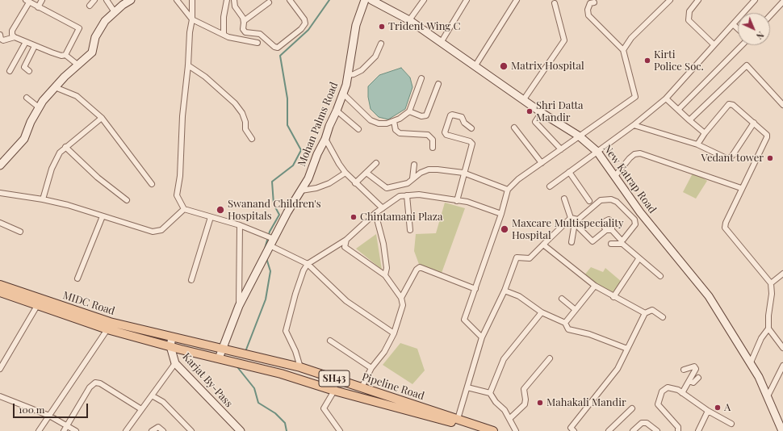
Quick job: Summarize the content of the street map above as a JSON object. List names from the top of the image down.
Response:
{
  "streets": {
    "main road": ["MIDC Road", "SH43", "Pipeline Road"],
    "street": ["Mohan Palms Road", "New Katrap Road", "Karjat By-Pass"]
  },
  "crossings": [
    ["MIDC Road", "Karjat By-Pass"],
    ["MIDC Road", "Pipeline Road"],
    ["Karjat By-Pass", "Pipeline Road"]
  ],
  "places": [
    "Trident Wing C",
    "Kirti Police Soc.",
    "Matrix Hospital",
    "Shri Datta Mandir",
    "Vedant tower",
    "Swanand Children's Hospitals",
    "Chintamani Plaza",
    "Maxcare Multispeciality Hospital",
    "Mahakali Mandir",
    "A"
  ],
  "scale_bar": "100 m",
  "north": "bottom right"
}
